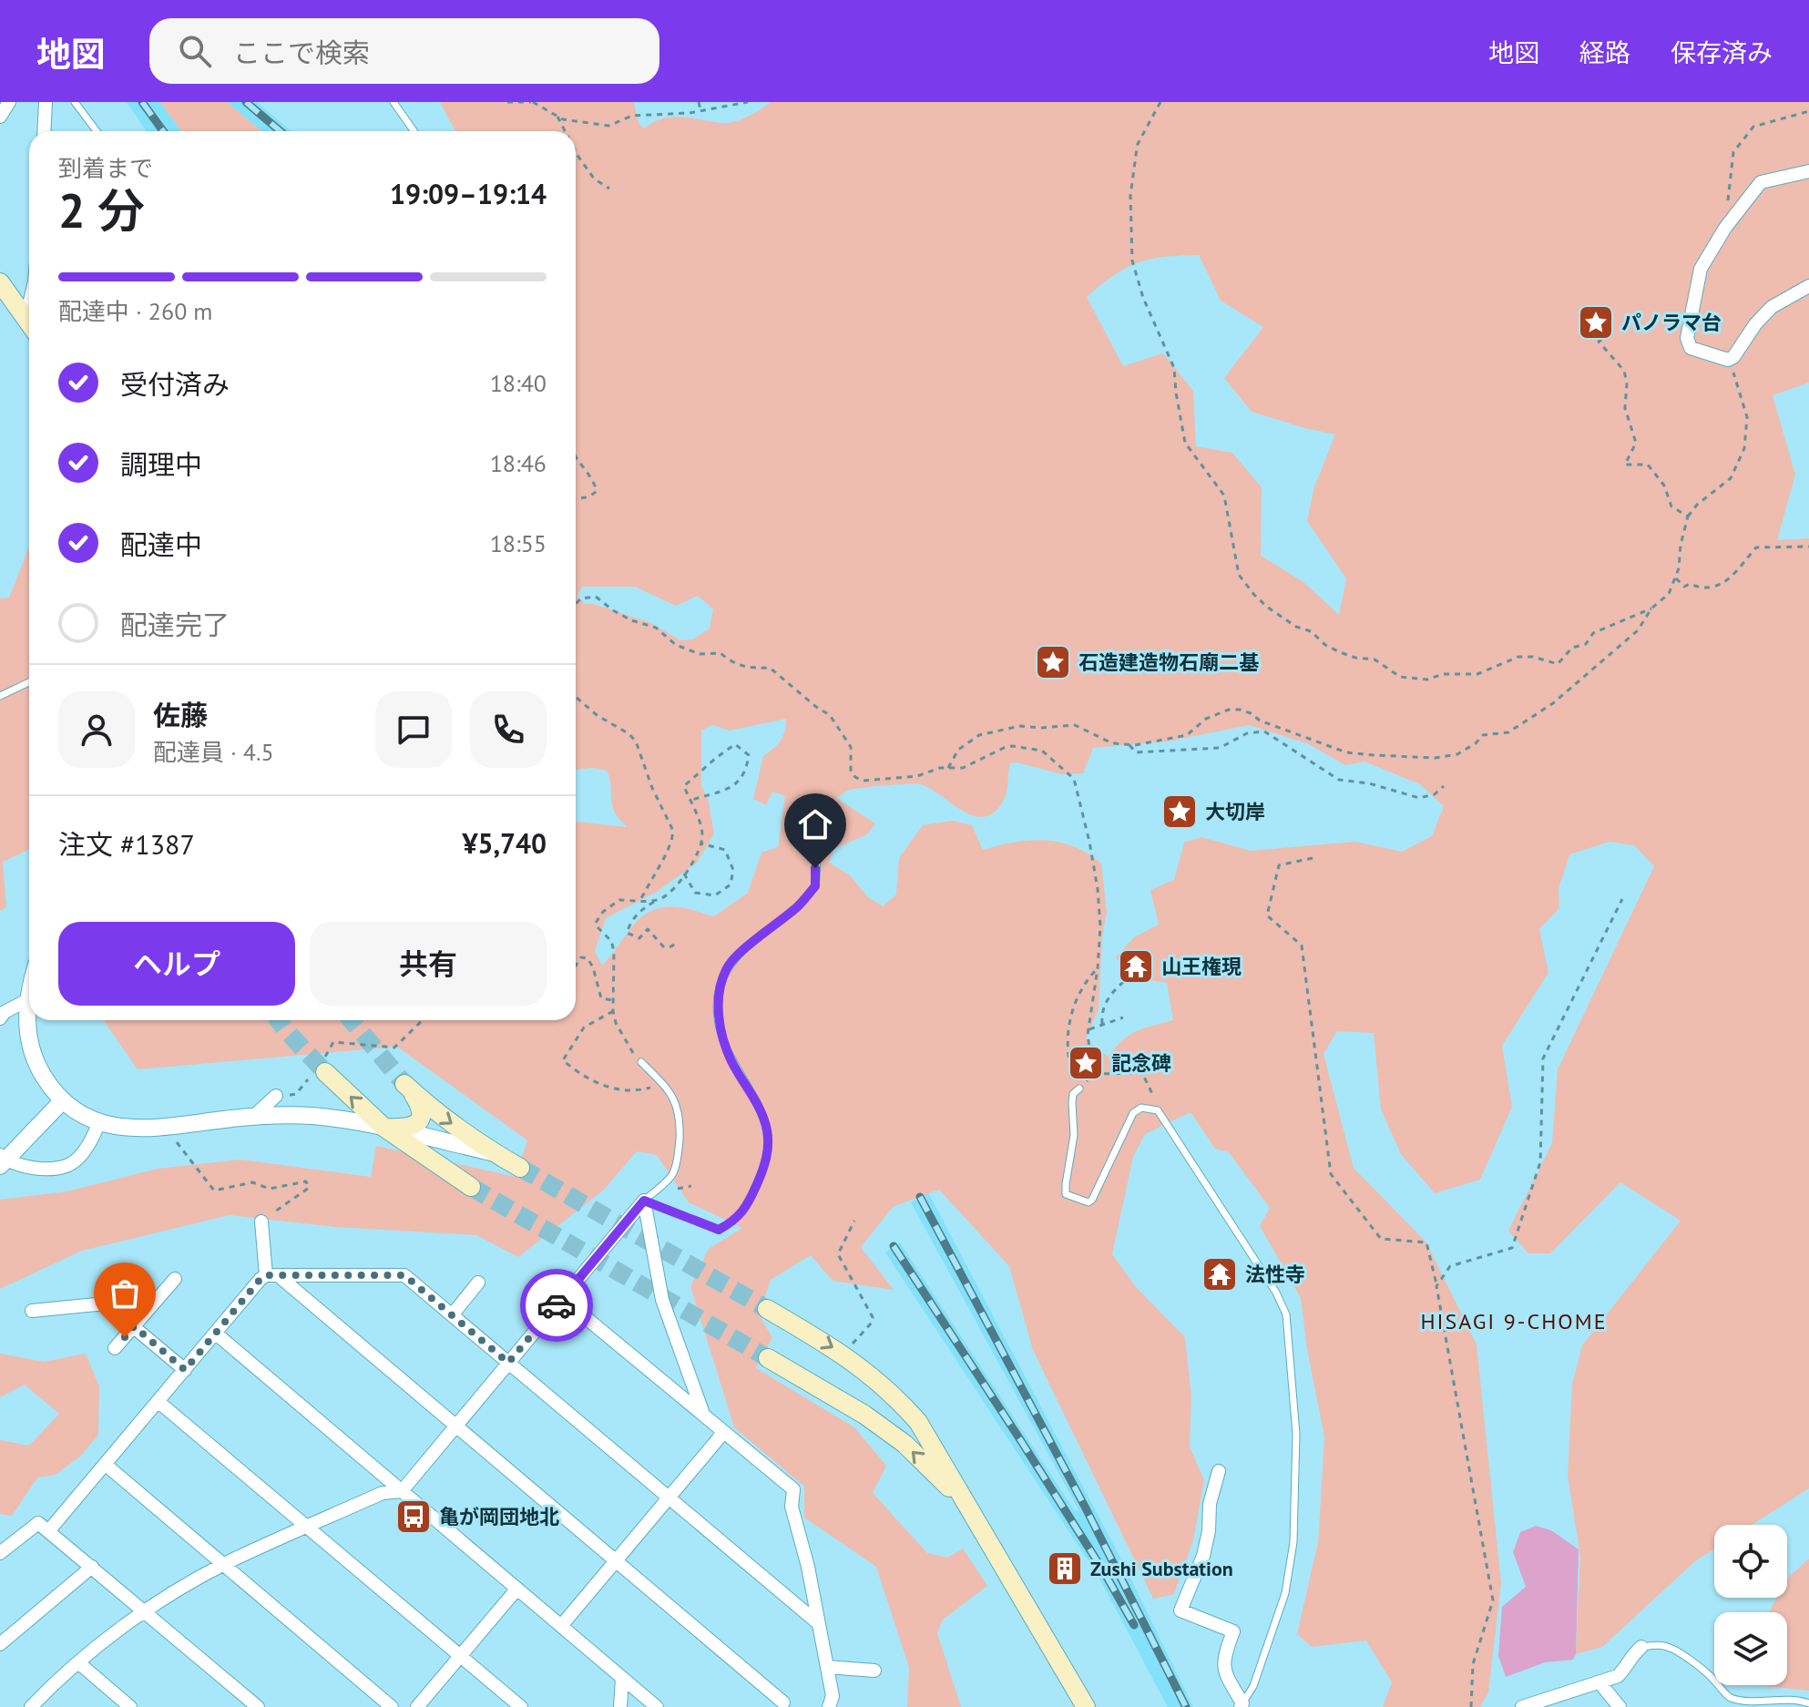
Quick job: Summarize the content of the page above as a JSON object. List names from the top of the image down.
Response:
{
  "districts": ["HISAGI 9-CHOME"],
  "places": {
    "place": [
      "パノラマ台",
      "石造建造物石廟二基",
      "大切岸",
      "記念碑"
    ],
    "temple": ["山王権現", "法性寺"],
    "bus stop": ["亀が岡団地北"],
    "building": ["Zushi Substation"]
  },
  "page": {
    "header": "地図",
    "search": "ここで検索",
    "nav": ["地図", "経路", "保存済み"],
    "heading": ["2 分", "到着まで", "19:09–19:14"],
    "panel": [
      "佐藤",
      "配達員 · 4.5",
      "注文 #1387",
      "¥5,740"
    ],
    "bar": "配達中 · 260 m",
    "list": [
      ["受付済み", "18:40"],
      ["調理中", "18:46"],
      ["配達中", "18:55"],
      "配達完了"
    ],
    "buttons": ["ヘルプ", "共有"]
  }
}
